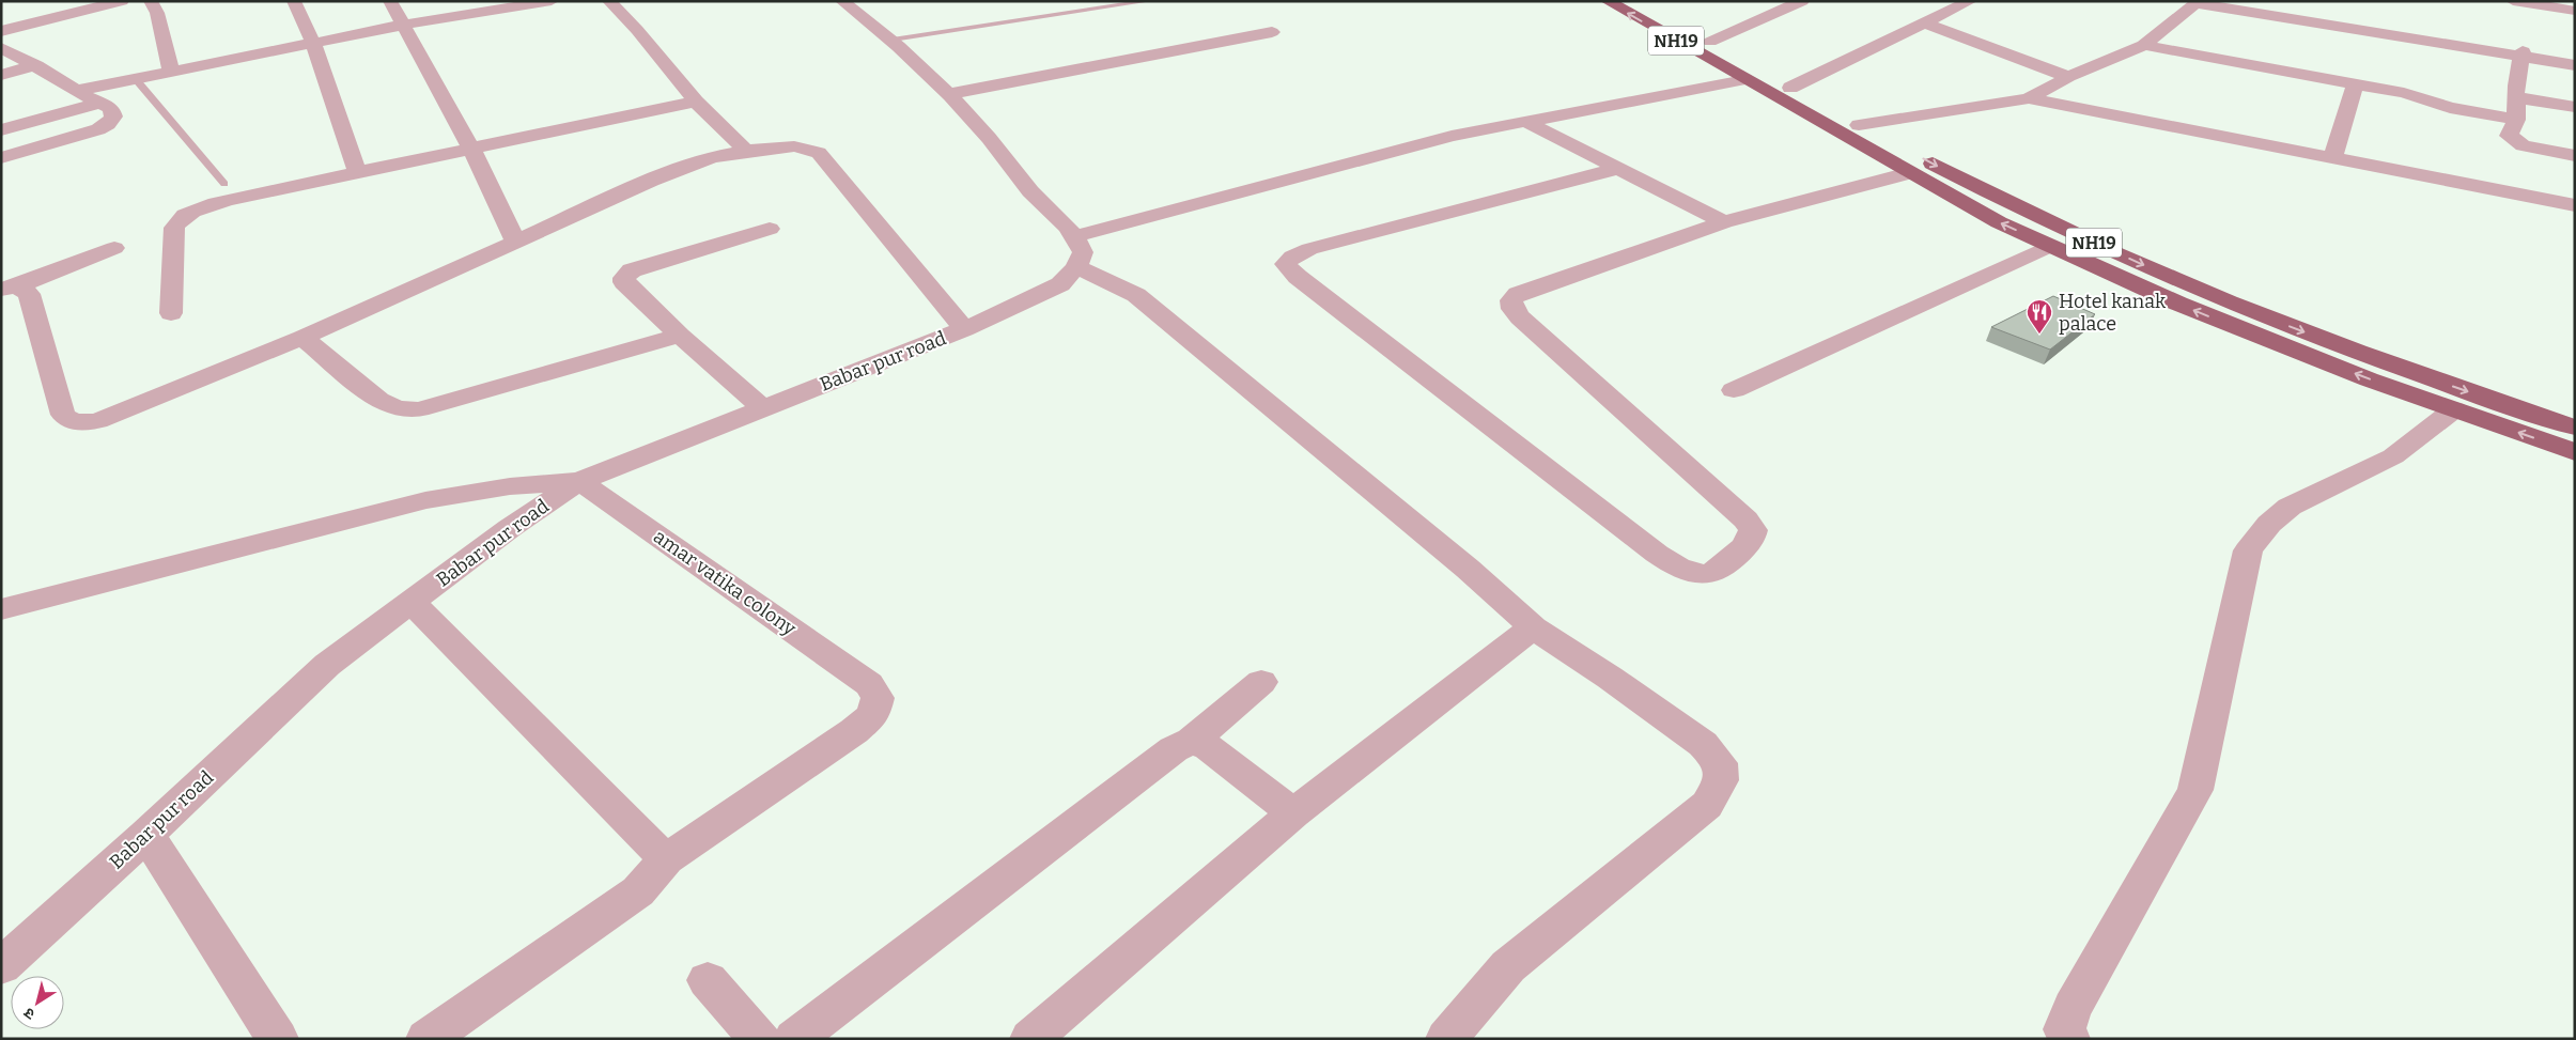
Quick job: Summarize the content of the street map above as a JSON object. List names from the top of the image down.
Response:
{
  "streets": {
    "highway": ["NH19"],
    "street": ["Babar pur road", "amar vatika colony"]
  },
  "crossings": [
    ["Babar pur road", "amar vatika colony"]
  ],
  "places": {
    "restaurant": ["Hotel kanak palace"]
  },
  "north": "bottom left"
}
